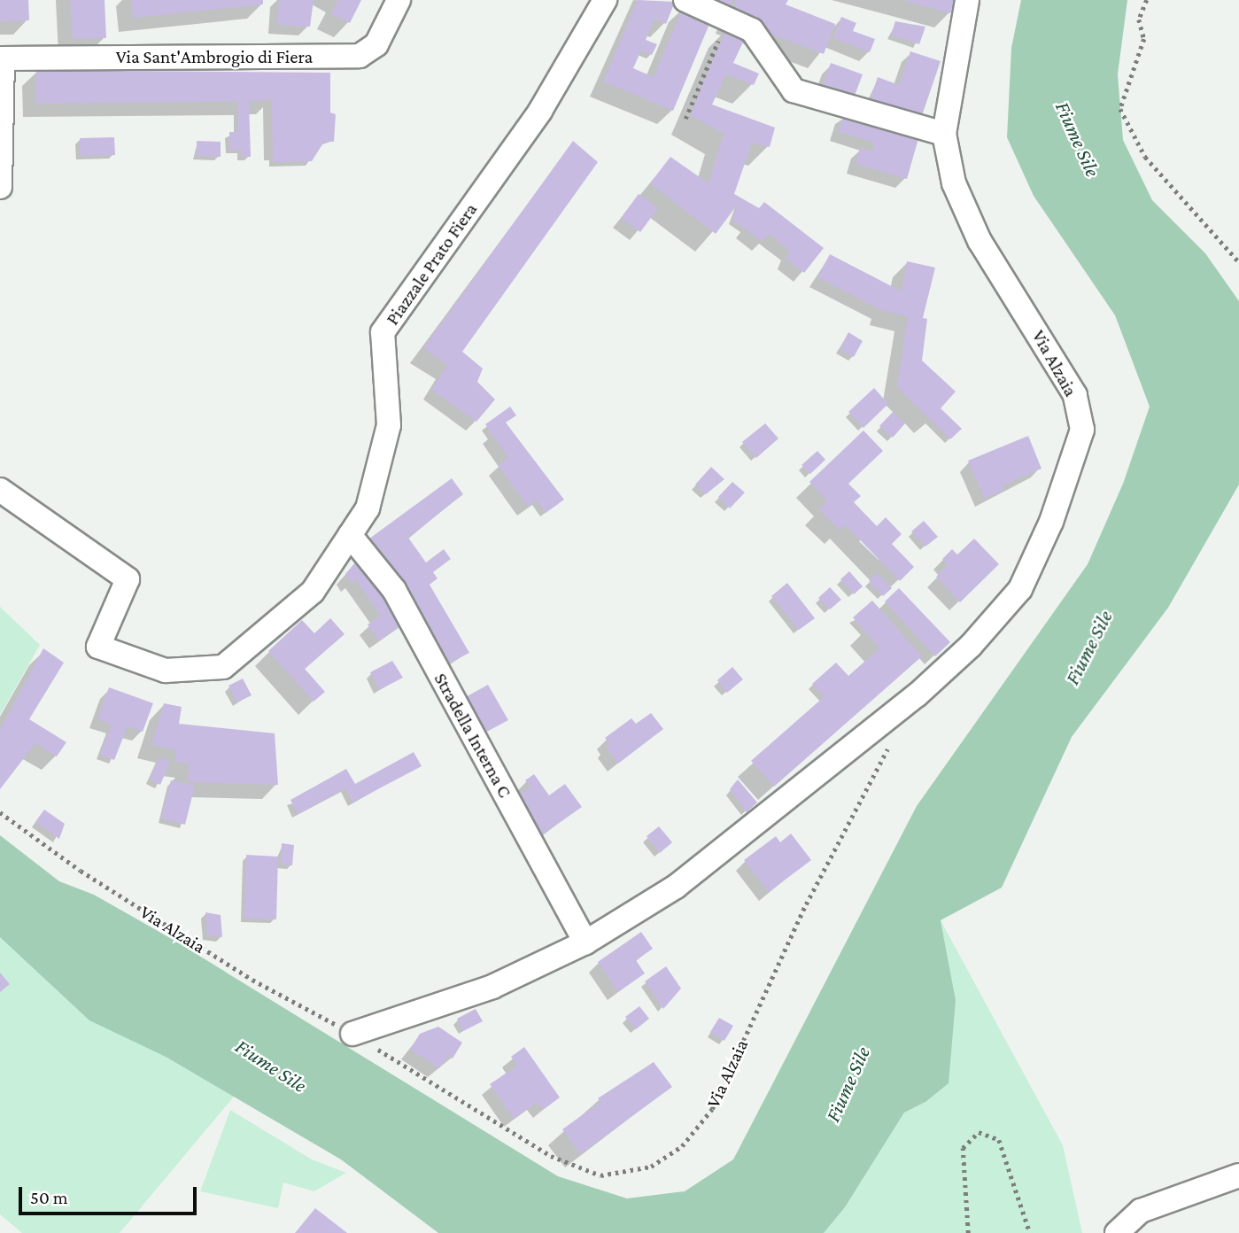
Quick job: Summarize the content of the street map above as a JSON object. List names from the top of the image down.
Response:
{
  "streets": {
    "street": [
      "Via Sant'Ambrogio di Fiera",
      "Piazzale Prato Fiera",
      "Via Alzaia",
      "Stradella Interna C"
    ]
  },
  "crossings": [
    ["Piazzale Prato Fiera", "Stradella Interna C"],
    ["Via Alzaia", "Stradella Interna C"]
  ],
  "water": ["Fiume Sile"],
  "scale_bar": "50 m"
}
